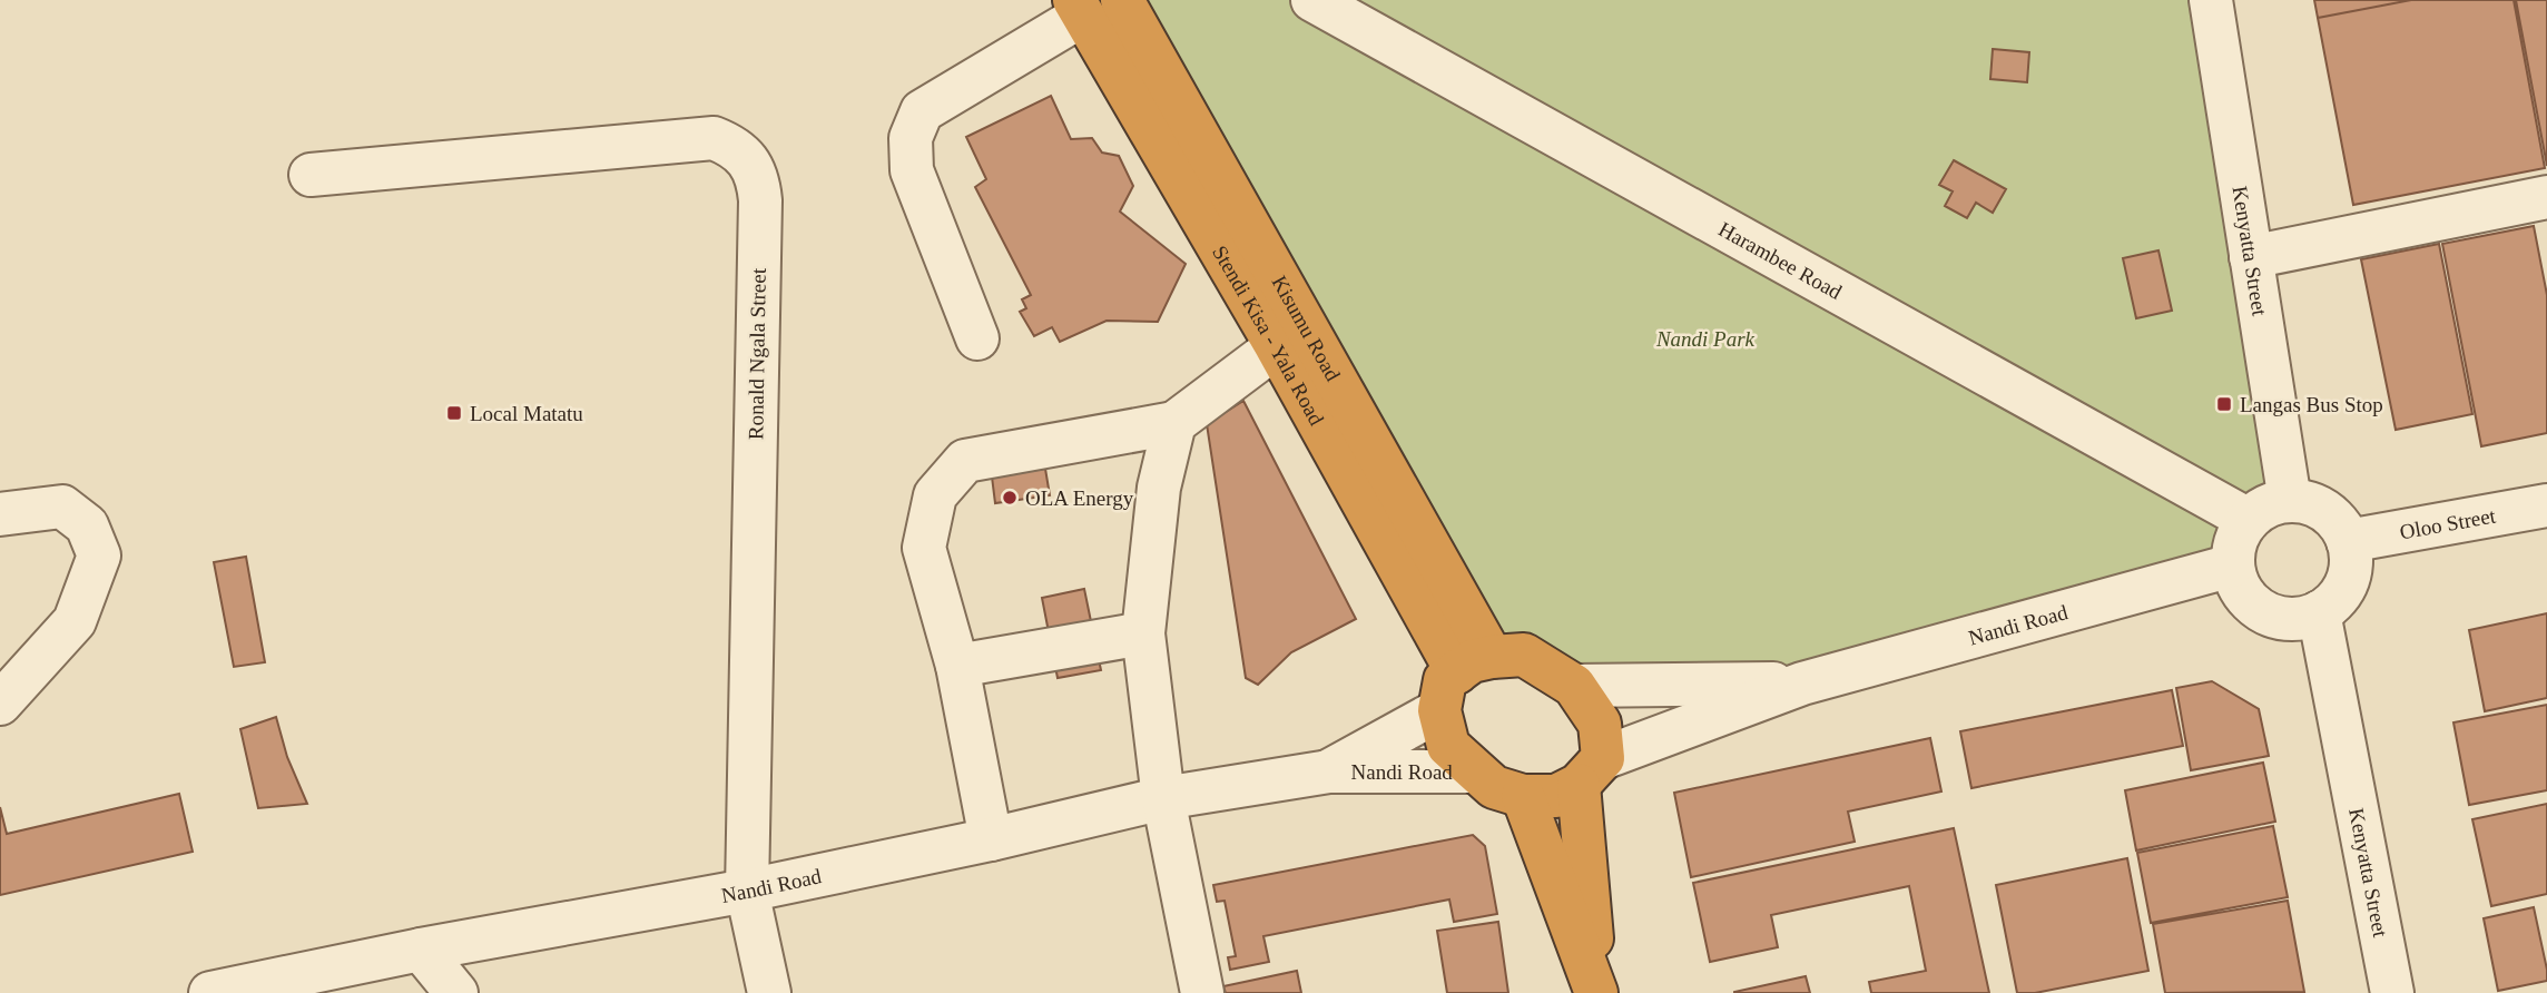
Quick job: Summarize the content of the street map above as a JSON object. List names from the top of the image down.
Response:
{
  "streets": {
    "highway": ["Kisumu Road", "Stendi Kisa - Yala Road"],
    "street": [
      "Kenyatta Street",
      "Harambee Road",
      "Ronald Ngala Street",
      "Oloo Street",
      "Nandi Road"
    ]
  },
  "crossings": [
    ["Kenyatta Street", "Harambee Road"],
    ["Kenyatta Street", "Oloo Street"],
    ["Kenyatta Street", "Nandi Road"],
    ["Harambee Road", "Oloo Street"],
    ["Harambee Road", "Nandi Road"],
    ["Kisumu Road", "Stendi Kisa - Yala Road"],
    ["Stendi Kisa - Yala Road", "Nandi Road"],
    ["Ronald Ngala Street", "Nandi Road"],
    ["Oloo Street", "Nandi Road"]
  ],
  "parks": ["Nandi Park"],
  "places": {
    "transit": ["Langas Bus Stop", "Local Matatu"],
    "other": ["OLA Energy"]
  }
}
